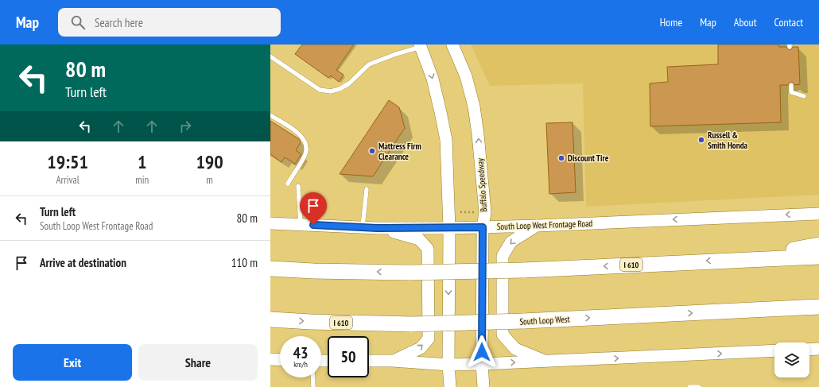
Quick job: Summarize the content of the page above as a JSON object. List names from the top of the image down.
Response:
{
  "streets": {
    "highway": ["I 610", "South Loop West"],
    "main road": ["Buffalo Speedway", "South Loop West Frontage Road"]
  },
  "crossings": [
    ["Buffalo Speedway", "South Loop West Frontage Road"]
  ],
  "one_way": ["South Loop West Frontage Road"],
  "places": ["Russell & Smith Honda", "Mattress Firm Clearance", "Discount Tire"],
  "page": {
    "header": "Map",
    "search": "Search here",
    "nav": [
      "Home",
      "Map",
      "About",
      "Contact"
    ],
    "turn": ["80 m", "Turn left"],
    "eta": [
      "19:51",
      "Arrival",
      "1",
      "min",
      "190",
      "m"
    ],
    "list": [
      {
        "name": "Turn left",
        "note": "South Loop West Frontage Road",
        "value": "80 m"
      },
      {
        "name": "Arrive at destination",
        "value": "110 m"
      }
    ],
    "speed": "43 km/h",
    "limit": "50",
    "buttons": ["Exit", "Share"]
  }
}
